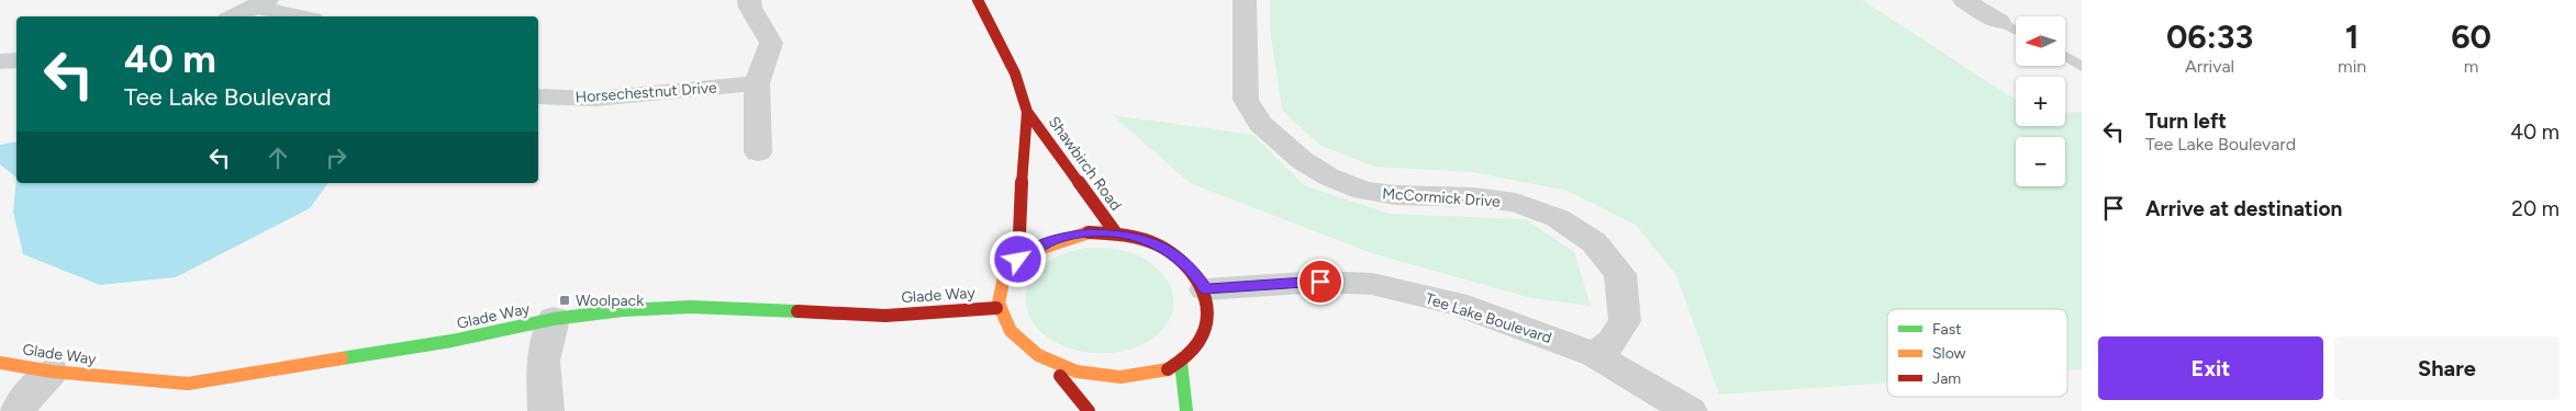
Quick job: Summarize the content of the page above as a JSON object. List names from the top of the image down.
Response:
{
  "streets": {
    "main road": ["Shawbirch Road", "Glade Way"],
    "street": ["Horsechestnut Drive", "McCormick Drive", "Tee Lake Boulevard"]
  },
  "crossings": [
    ["Shawbirch Road", "Glade Way"],
    ["Shawbirch Road", "Tee Lake Boulevard"],
    ["McCormick Drive", "Tee Lake Boulevard"],
    ["Glade Way", "Tee Lake Boulevard"]
  ],
  "places": {
    "transit": ["Woolpack"]
  },
  "legend": ["Fast", "Slow", "Jam"],
  "north": "left",
  "page": {
    "eta": [
      "06:33",
      "Arrival",
      "1",
      "min",
      "60",
      "m"
    ],
    "map_buttons": ["+", "−"],
    "turn": ["40 m", "Tee Lake Boulevard"],
    "list": [
      {
        "name": "Turn left",
        "note": "Tee Lake Boulevard",
        "value": "40 m"
      },
      {
        "name": "Arrive at destination",
        "value": "20 m"
      }
    ],
    "buttons": ["Exit", "Share"]
  }
}
